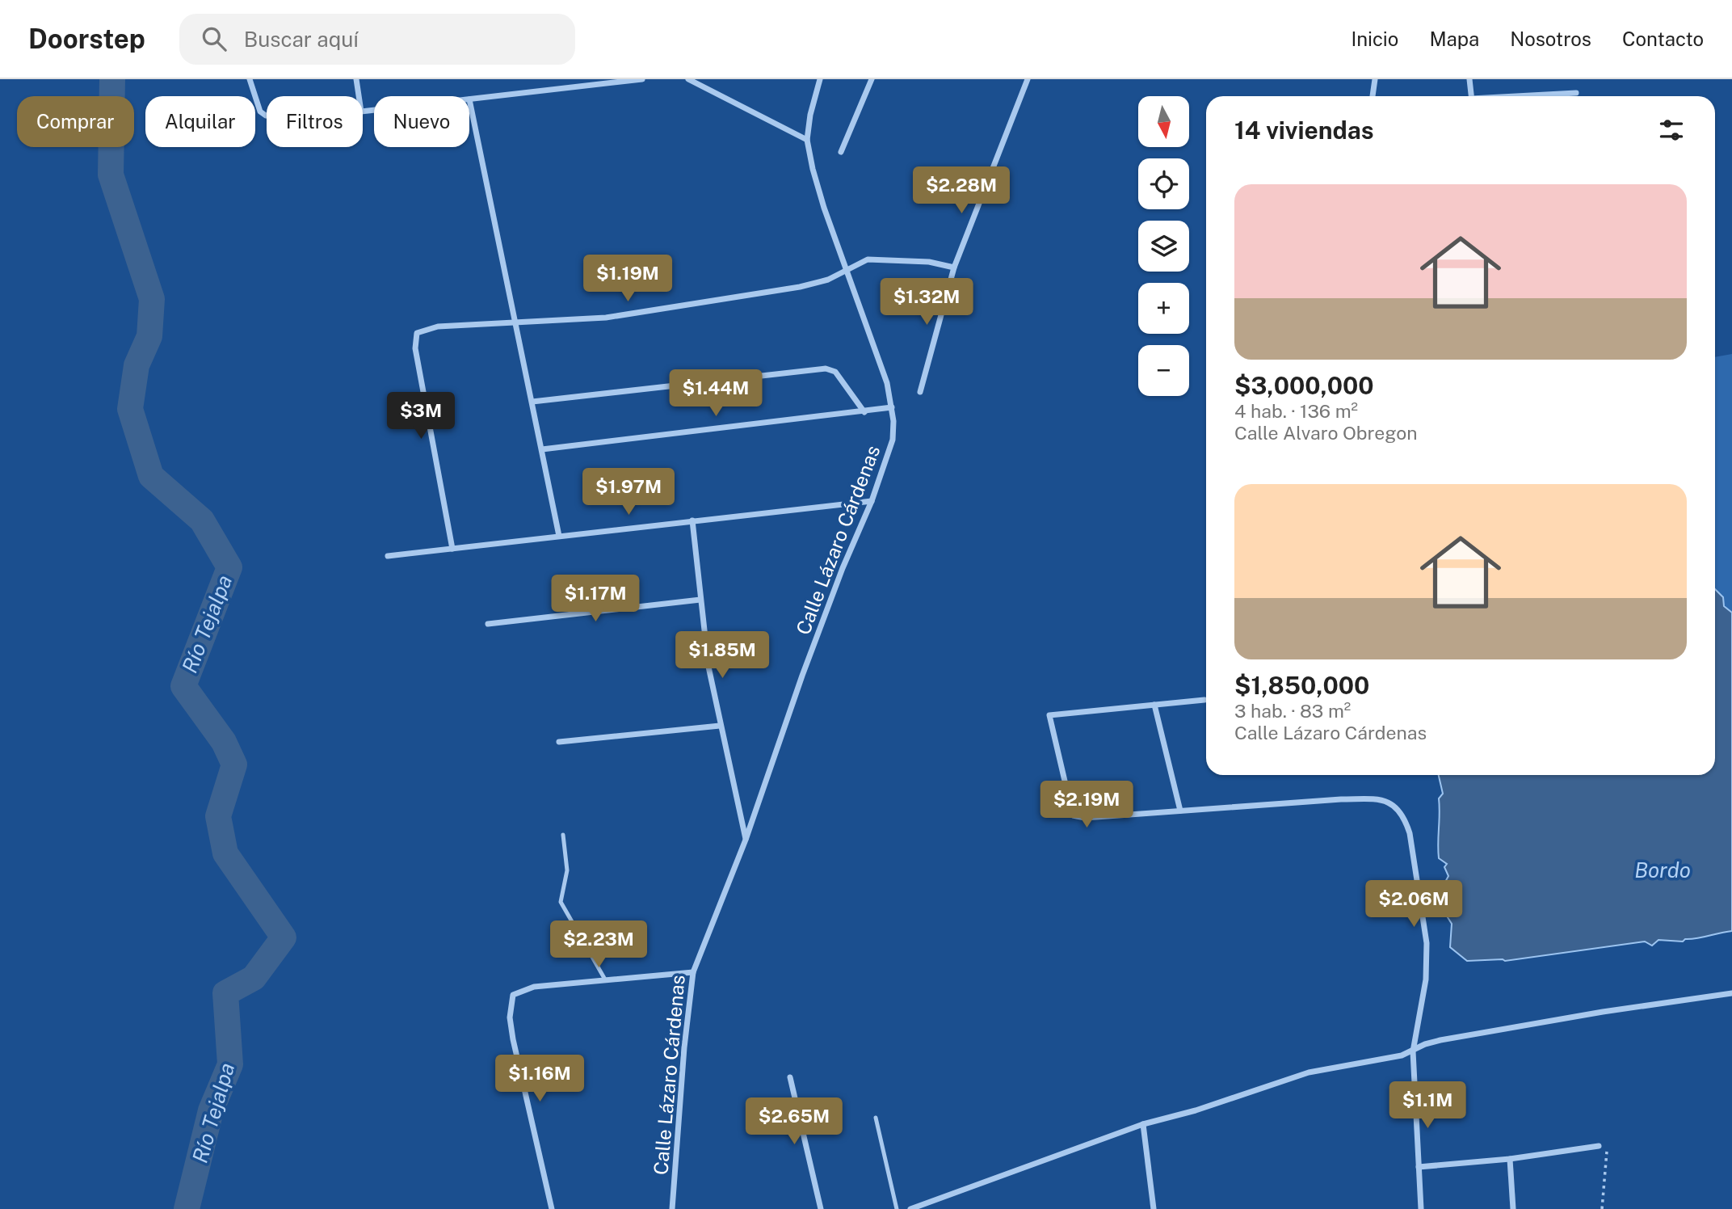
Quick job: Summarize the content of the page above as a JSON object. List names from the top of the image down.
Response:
{
  "streets": {
    "street": ["Calle Lázaro Cárdenas"]
  },
  "water": ["Río Tejalpa", "Bordo"],
  "north": "bottom",
  "page": {
    "header": "Doorstep",
    "search": "Buscar aquí",
    "nav": [
      "Inicio",
      "Mapa",
      "Nosotros",
      "Contacto"
    ],
    "map_buttons": ["+", "−"],
    "chip": [
      "Comprar",
      "Alquilar",
      "Filtros",
      "Nuevo"
    ],
    "heading": "14 viviendas",
    "list": [
      {
        "name": "$3,000,000",
        "note": "4 hab. · 136 m² · Calle Alvaro Obregon"
      },
      {
        "name": "$1,850,000",
        "note": "3 hab. · 83 m² · Calle Lázaro Cárdenas"
      }
    ],
    "price": [
      "$2.28M",
      "$1.19M",
      "$1.32M",
      "$1.44M",
      "$3M",
      "$1.97M",
      "$1.17M",
      "$1.85M",
      "$2.19M",
      "$2.06M",
      "$2.23M",
      "$1.16M",
      "$1.1M",
      "$2.65M"
    ]
  }
}
